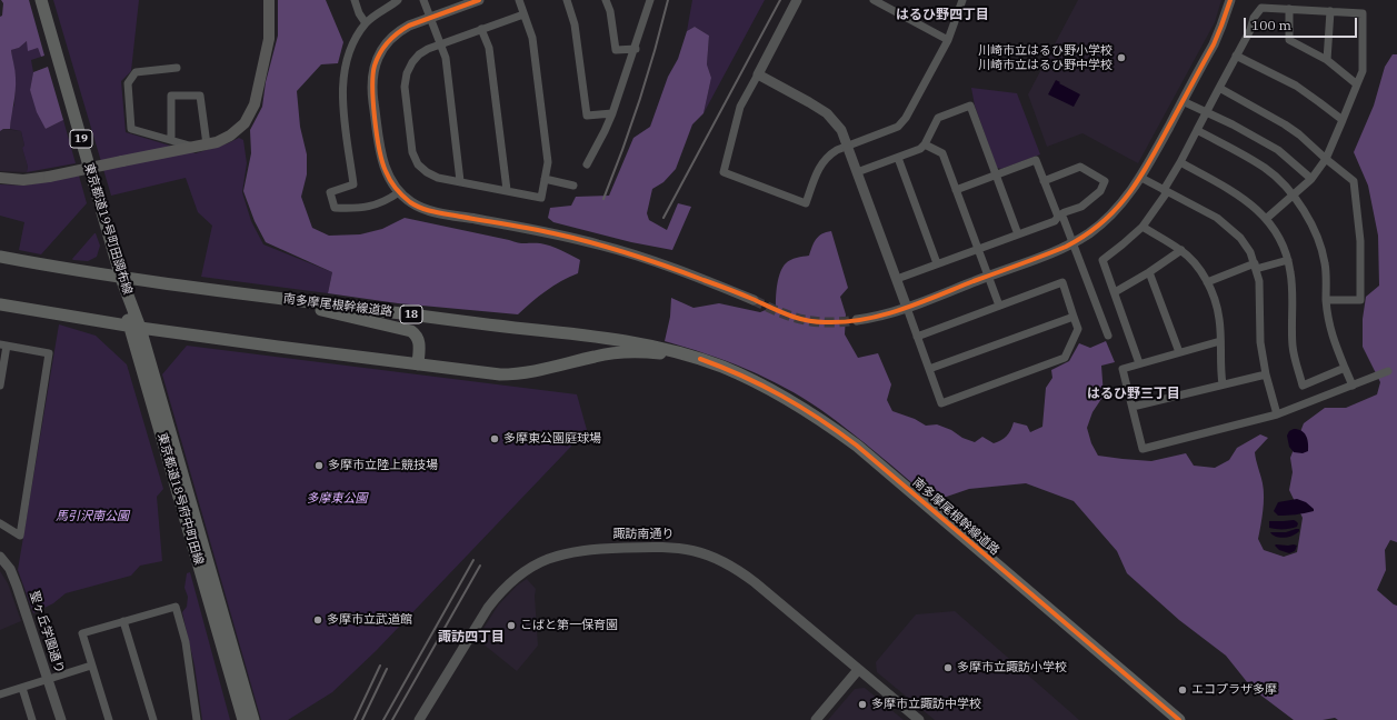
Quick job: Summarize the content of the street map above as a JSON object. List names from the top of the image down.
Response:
{
  "streets": {
    "main road": [
      "19",
      "東京都道19号町田調布線",
      "南多摩尾根幹線道路",
      "18",
      "東京都道18号府中町田線"
    ],
    "street": ["諏訪南通り", "聖ヶ丘学園通り"]
  },
  "crossings": [
    ["東京都道19号町田調布線", "南多摩尾根幹線道路"],
    ["東京都道19号町田調布線", "東京都道18号府中町田線"],
    ["南多摩尾根幹線道路", "東京都道18号府中町田線"]
  ],
  "districts": ["はるひ野四丁目", "はるひ野三丁目", "諏訪四丁目"],
  "parks": ["多摩東公園", "馬引沢南公園"],
  "places": [
    "川崎市立はるひ野小学校 川崎市立はるひ野中学校",
    "多摩東公園庭球場",
    "多摩市立陸上競技場",
    "多摩市立武道館",
    "こばと第一保育園",
    "多摩市立諏訪小学校",
    "エコプラザ多摩",
    "多摩市立諏訪中学校"
  ],
  "scale_bar": "100 m"
}
